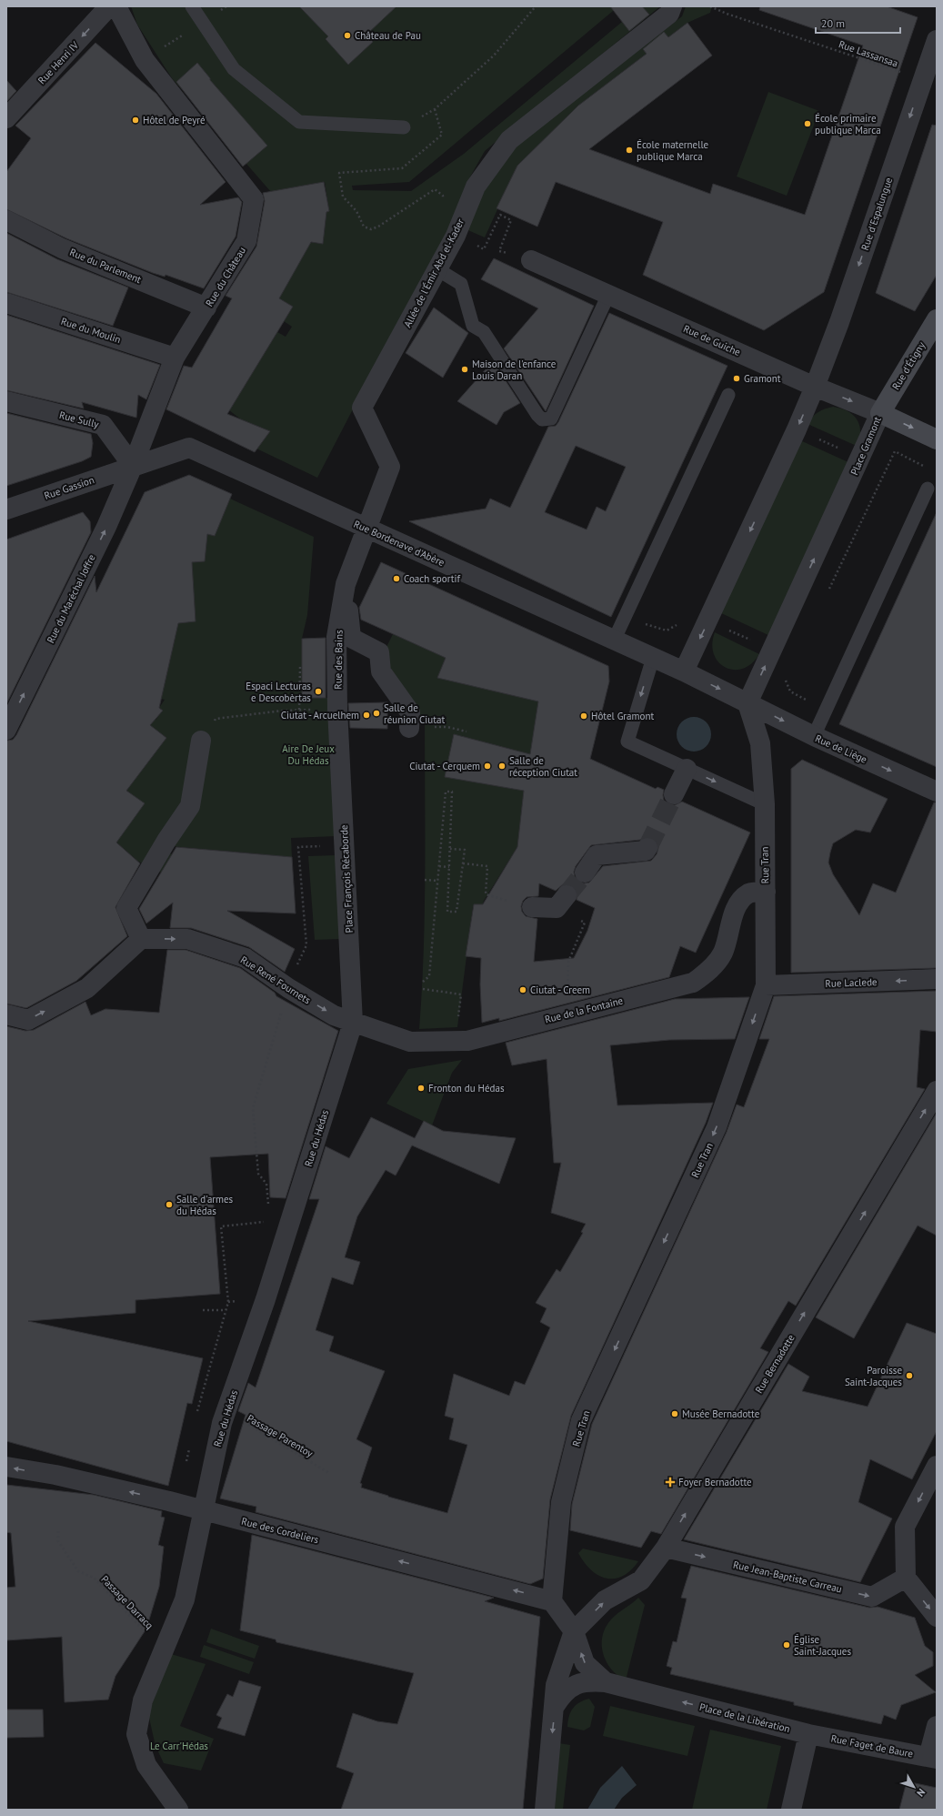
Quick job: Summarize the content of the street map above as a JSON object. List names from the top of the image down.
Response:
{
  "streets": {
    "street": [
      "Rue Henri IV",
      "Rue d'Espalungue",
      "Rue du Parlement",
      "Allée de l'Émir Abd el-Kader",
      "Rue du Château",
      "Rue du Moulin",
      "Rue de Guiche",
      "Rue d'Étigny",
      "Rue Sully",
      "Place Gramont",
      "Rue Gassion",
      "Rue Bordenave d'Abère",
      "Rue du Maréchal Joffre",
      "Rue des Bains",
      "Rue de Liège",
      "Rue Tran",
      "Place François Récaborde",
      "Rue René Fournets",
      "Rue Laclede",
      "Rue de la Fontaine",
      "Rue du Hédas",
      "Rue Bernadotte",
      "Rue des Cordeliers",
      "Rue Jean-Baptiste Carreau",
      "Place de la Libération",
      "Rue Faget de Baure"
    ],
    "path": ["Rue Lassansaa", "Passage Parentoy", "Passage Darracq"]
  },
  "crossings": [
    ["Rue Lassansaa", "Rue d'Espalungue"],
    ["Rue d'Espalungue", "Rue de Guiche"],
    ["Rue d'Espalungue", "Place Gramont"],
    ["Rue du Parlement", "Rue du Château"],
    ["Allée de l'Émir Abd el-Kader", "Rue des Bains"],
    ["Rue du Château", "Rue du Moulin"],
    ["Rue du Château", "Rue Sully"],
    ["Rue du Château", "Rue Gassion"],
    ["Rue du Château", "Rue Bordenave d'Abère"],
    ["Rue du Château", "Rue du Maréchal Joffre"],
    ["Rue de Guiche", "Place Gramont"],
    ["Rue d'Étigny", "Place Gramont"],
    ["Rue Sully", "Rue Gassion"],
    ["Rue Sully", "Rue Bordenave d'Abère"],
    ["Rue Sully", "Rue du Maréchal Joffre"],
    ["Place Gramont", "Rue de Liège"],
    ["Place Gramont", "Rue Tran"],
    ["Rue Gassion", "Rue Bordenave d'Abère"],
    ["Rue Gassion", "Rue du Maréchal Joffre"],
    ["Rue Bordenave d'Abère", "Rue du Maréchal Joffre"],
    ["Rue des Bains", "Place François Récaborde"],
    ["Rue de Liège", "Rue Tran"],
    ["Rue Tran", "Rue Laclede"],
    ["Rue Tran", "Rue de la Fontaine"],
    ["Rue Tran", "Rue des Cordeliers"],
    ["Rue Tran", "Place de la Libération"],
    ["Place François Récaborde", "Rue René Fournets"],
    ["Place François Récaborde", "Rue de la Fontaine"],
    ["Place François Récaborde", "Rue du Hédas"],
    ["Rue René Fournets", "Rue de la Fontaine"],
    ["Rue René Fournets", "Rue du Hédas"],
    ["Rue de la Fontaine", "Rue du Hédas"],
    ["Rue du Hédas", "Passage Parentoy"],
    ["Rue du Hédas", "Passage Darracq"],
    ["Rue Bernadotte", "Rue Jean-Baptiste Carreau"],
    ["Rue Bernadotte", "Place de la Libération"],
    ["Rue des Cordeliers", "Place de la Libération"],
    ["Place de la Libération", "Rue Faget de Baure"]
  ],
  "one_way": [
    "Rue Henri IV",
    "Rue d'Espalungue",
    "Rue du Maréchal Joffre",
    "Rue de Liège",
    "Rue Tran",
    "Rue René Fournets",
    "Rue Laclede",
    "Rue Bernadotte",
    "Rue des Cordeliers",
    "Rue Jean-Baptiste Carreau"
  ],
  "parks": ["Aire De Jeux Du Hédas", "Le Carr'Hédas"],
  "places": {
    "other": [
      "Château de Pau",
      "Hôtel de Peyré",
      "École primaire publique Marca",
      "École maternelle publique Marca",
      "Maison de l'enfance Louis Daran",
      "Gramont",
      "Coach sportif",
      "Espaci Lecturas e Descobèrtas",
      "Salle de réunion Ciutat",
      "Ciutat - Arcuelhem",
      "Hôtel Gramont",
      "Ciutat - Cerquem",
      "Salle de réception Ciutat",
      "Ciutat - Creem",
      "Fronton du Hédas",
      "Salle d'armes du Hédas",
      "Paroisse Saint-Jacques",
      "Musée Bernadotte",
      "Église Saint-Jacques"
    ],
    "health": ["Foyer Bernadotte"]
  },
  "scale_bar": "20 m",
  "north": "bottom right"
}
